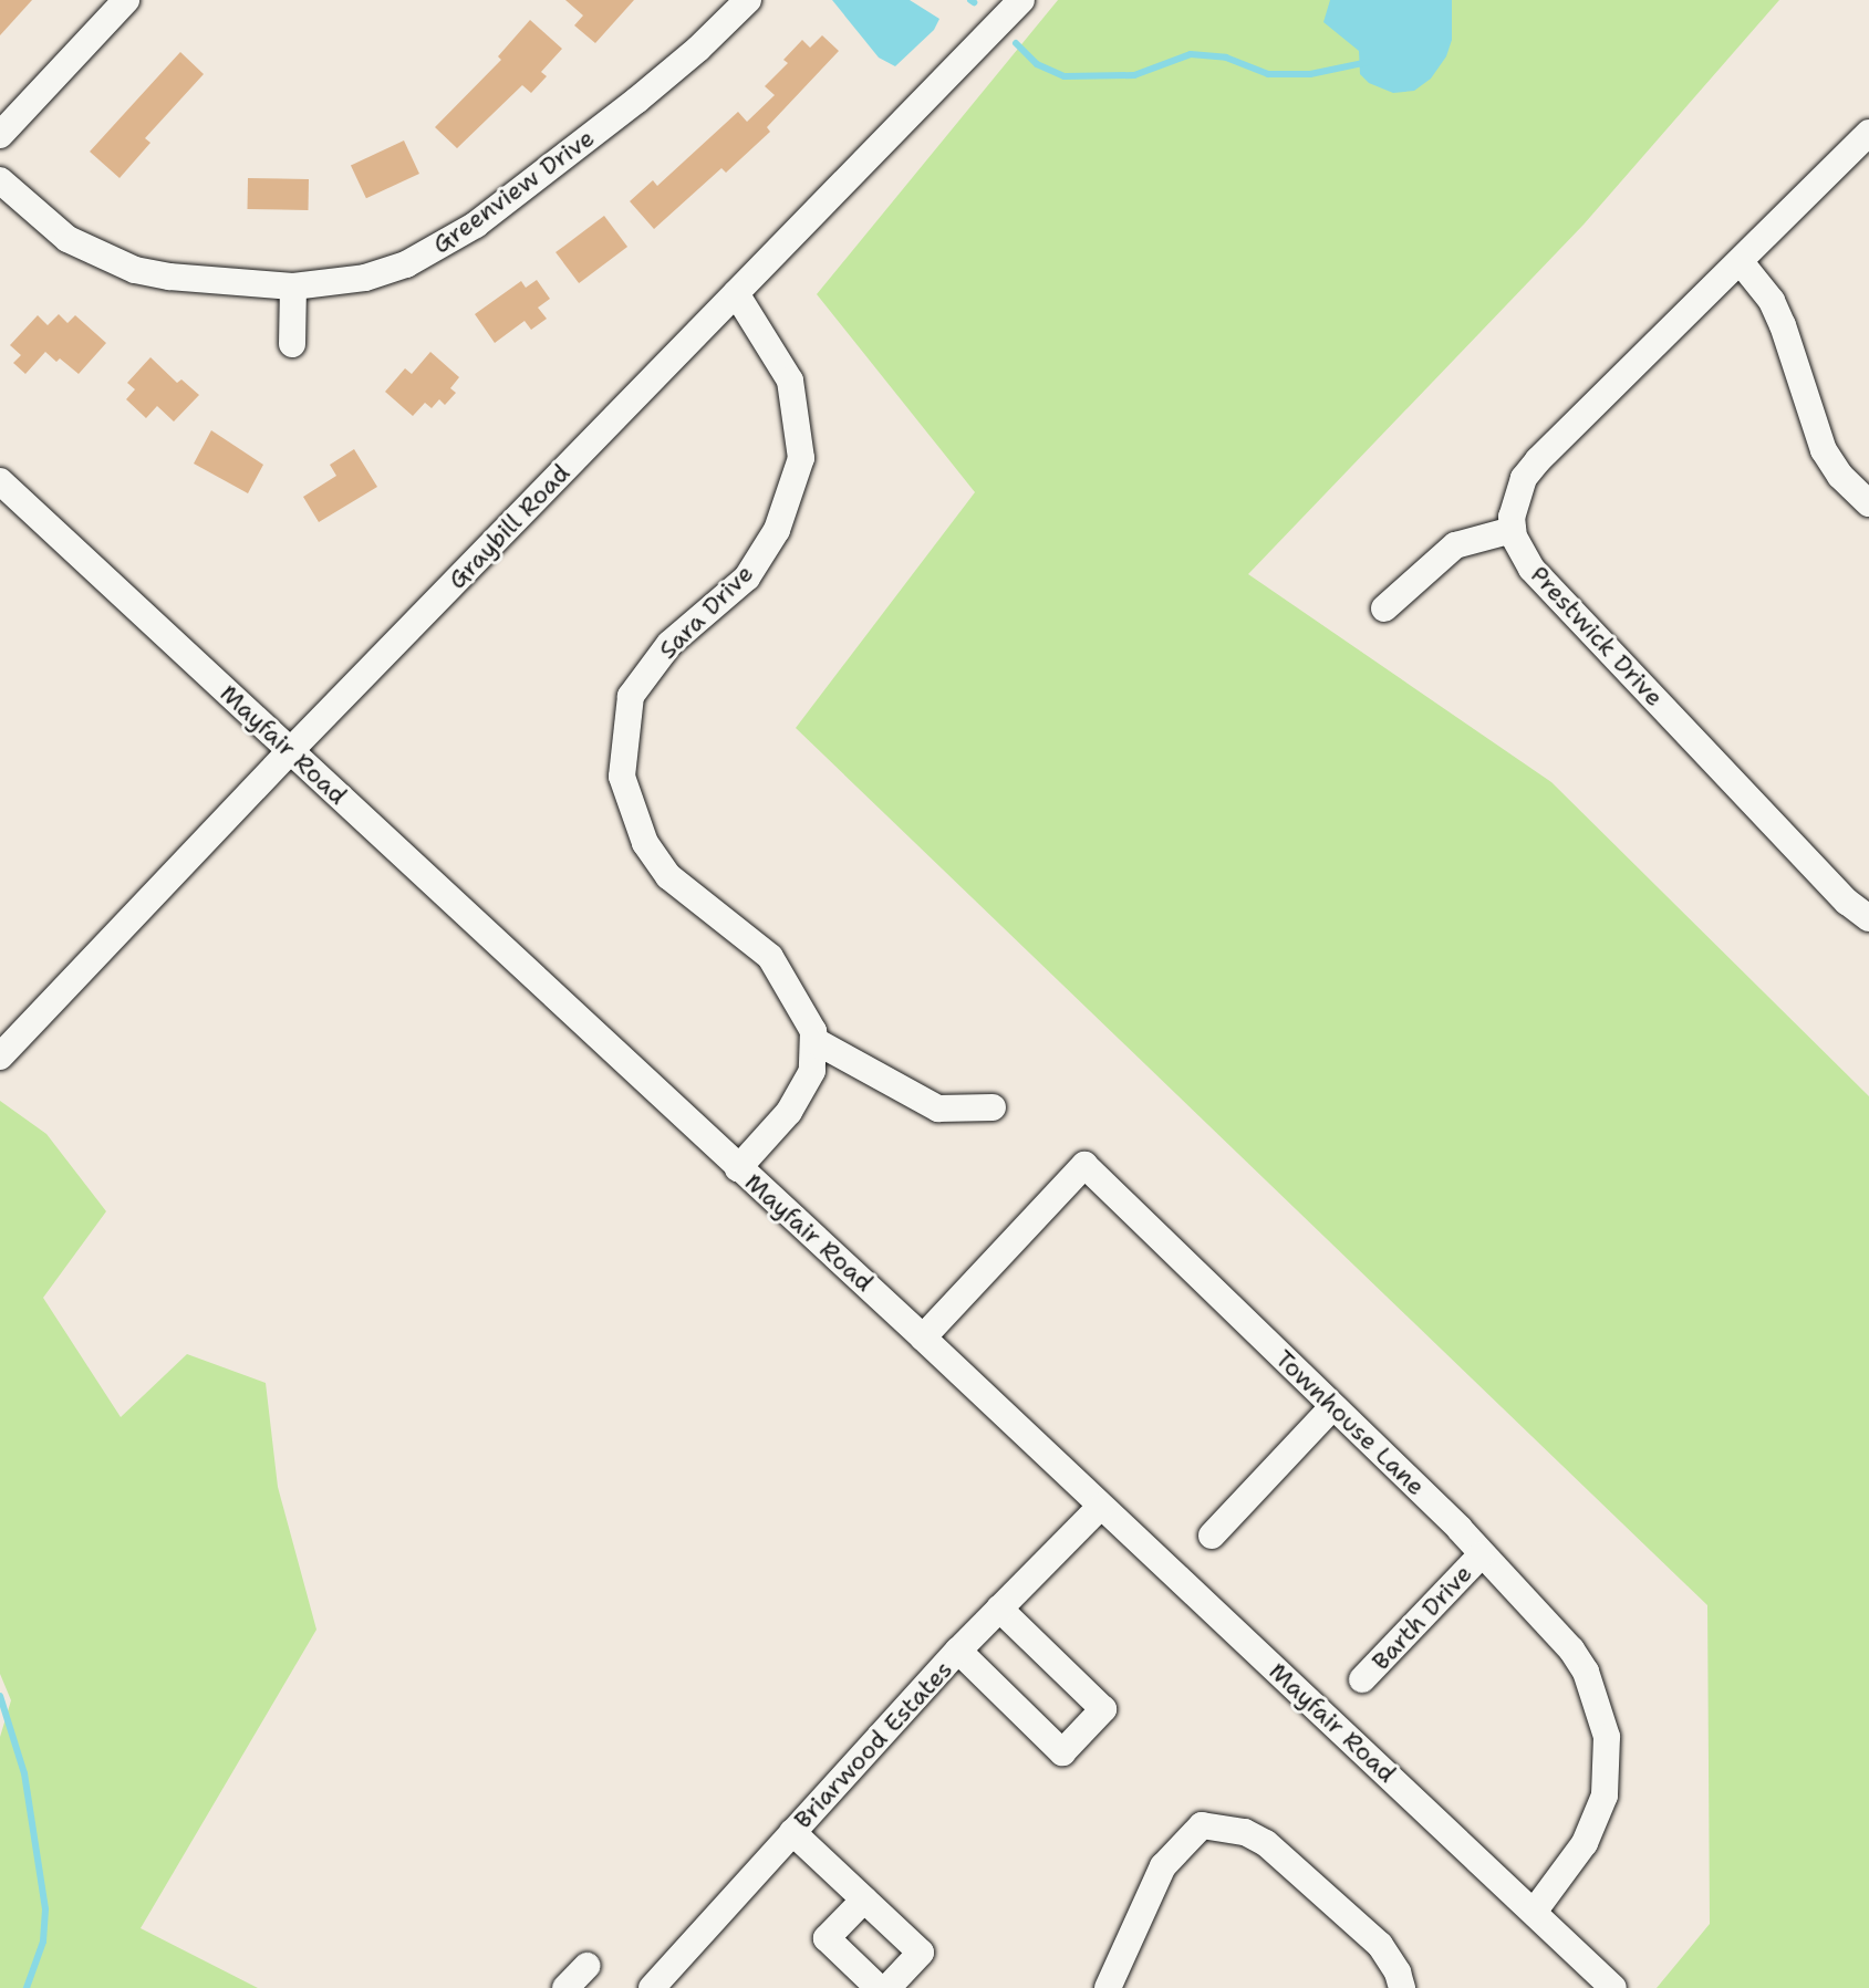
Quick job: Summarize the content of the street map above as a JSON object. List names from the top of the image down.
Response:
{
  "streets": {
    "street": [
      "Greenview Drive",
      "Graybill Road",
      "Sara Drive",
      "Prestwick Drive",
      "Mayfair Road",
      "Townhouse Lane",
      "Barth Drive",
      "Briarwood Estates"
    ]
  },
  "crossings": [
    ["Graybill Road", "Sara Drive"],
    ["Graybill Road", "Mayfair Road"],
    ["Mayfair Road", "Townhouse Lane"],
    ["Mayfair Road", "Briarwood Estates"],
    ["Townhouse Lane", "Barth Drive"]
  ]
}
